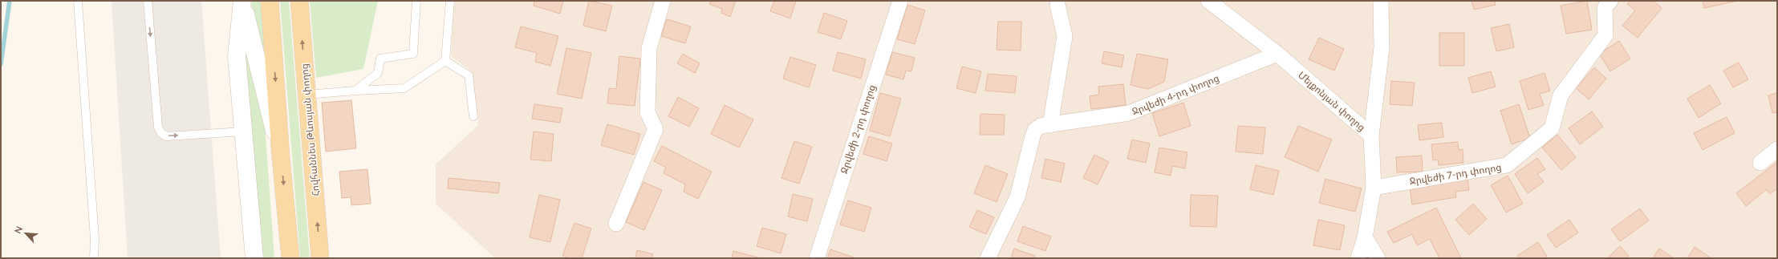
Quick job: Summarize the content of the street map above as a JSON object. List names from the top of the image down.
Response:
{
  "streets": {
    "main road": ["Հովհաննես Թևոսյան փողոց"],
    "street": [
      "Ջրվեժի 4-րդ փողոց",
      "Մելքոնյան փողոց",
      "Ջրվեժի 2-րդ փողոց",
      "Ջրվեժի 7-րդ փողոց"
    ]
  },
  "crossings": [
    ["Ջրվեժի 4-րդ փողոց", "Մելքոնյան փողոց"],
    ["Մելքոնյան փողոց", "Ջրվեժի 7-րդ փողոց"]
  ],
  "north": "top left"
}
